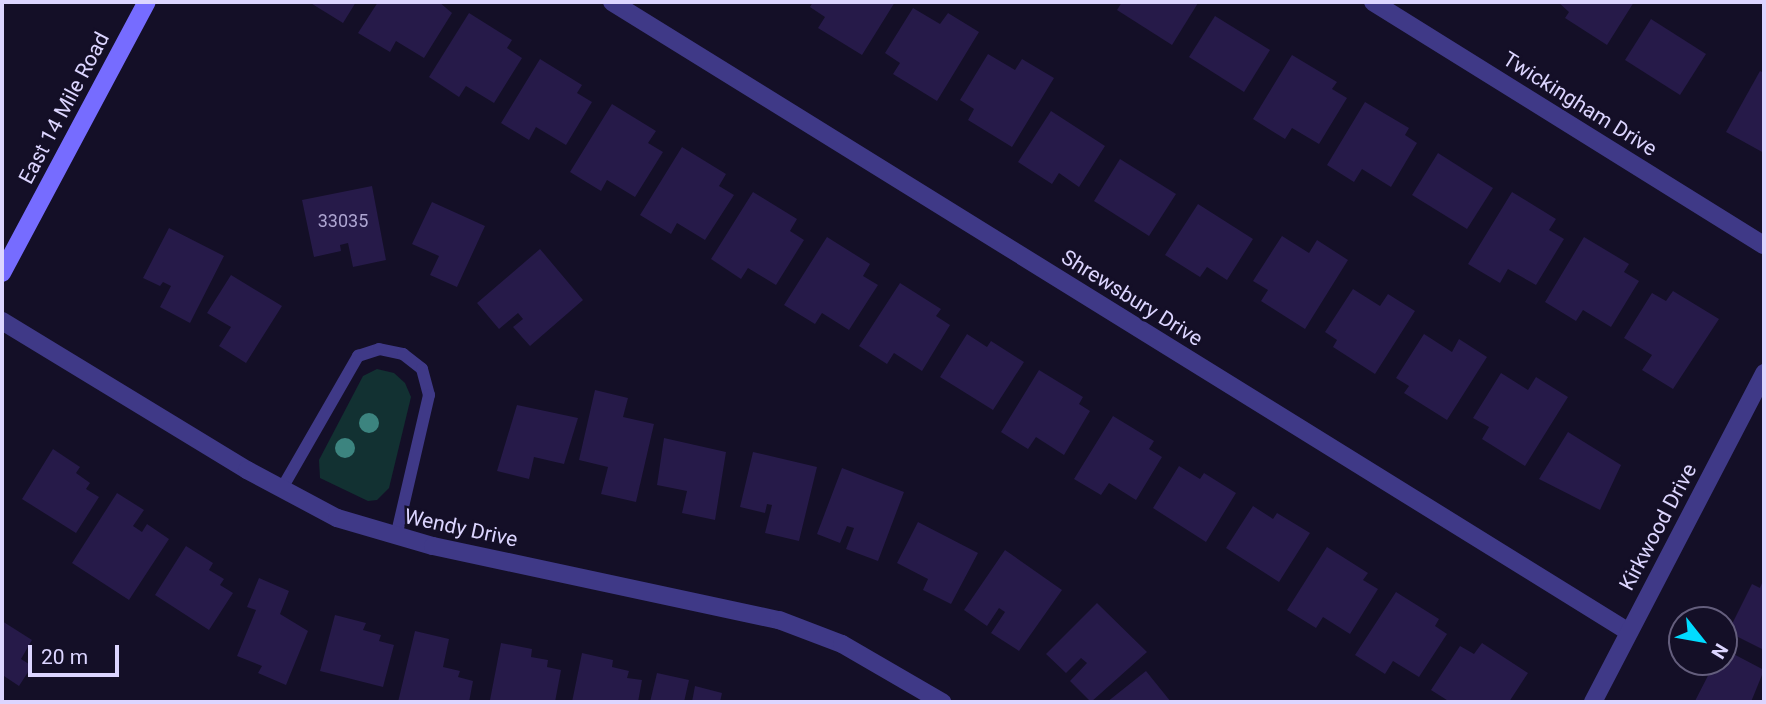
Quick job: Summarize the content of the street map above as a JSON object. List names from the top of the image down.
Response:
{
  "streets": {
    "main road": ["East 14 Mile Road"],
    "street": [
      "Twickingham Drive",
      "Shrewsbury Drive",
      "Kirkwood Drive",
      "Wendy Drive"
    ]
  },
  "crossings": [
    ["Shrewsbury Drive", "Kirkwood Drive"]
  ],
  "house_numbers": ["33035"],
  "scale_bar": "20 m",
  "north": "bottom right"
}
